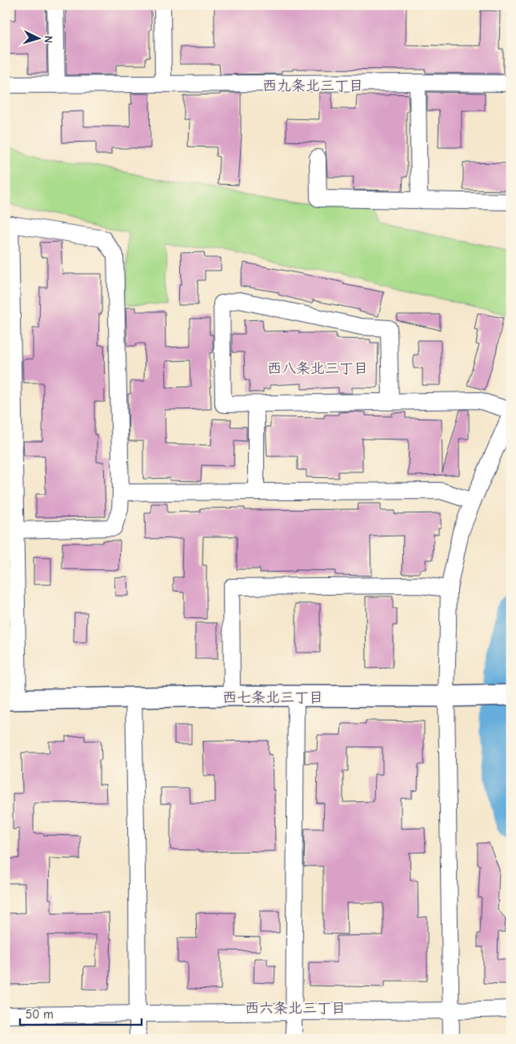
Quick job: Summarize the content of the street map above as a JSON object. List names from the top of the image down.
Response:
{
  "districts": [
    "西九条北三丁目",
    "西八条北三丁目",
    "西七条北三丁目",
    "西六条北三丁目"
  ],
  "scale_bar": "50 m",
  "north": "right"
}
